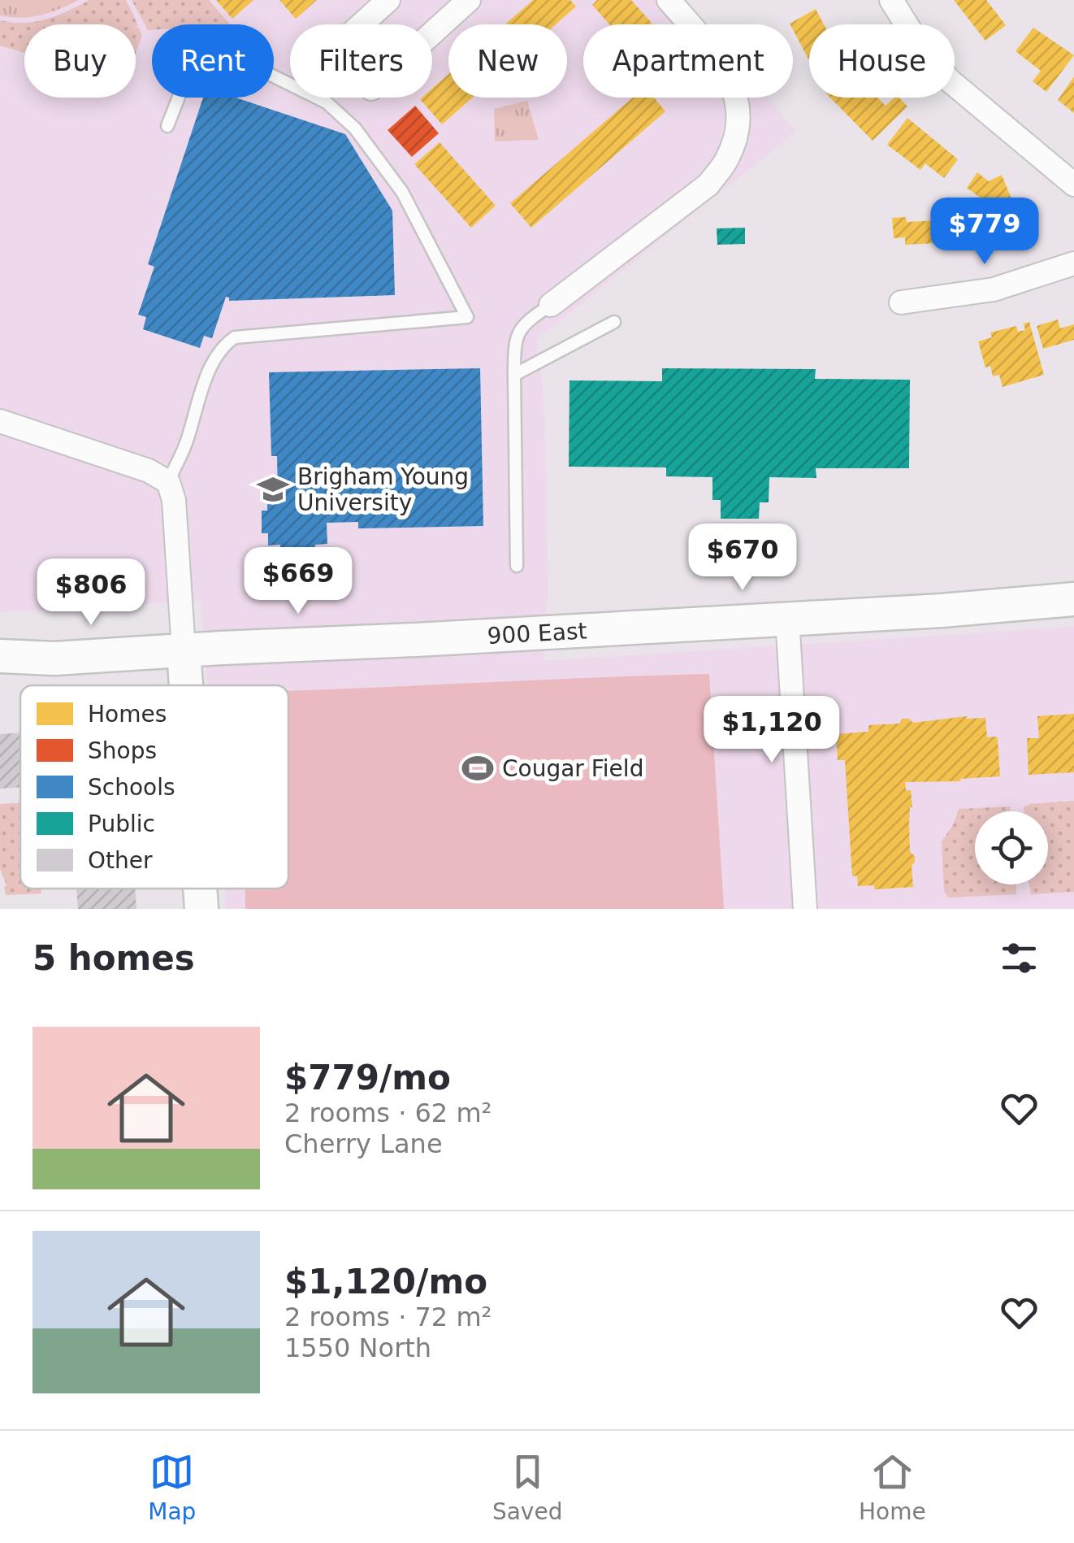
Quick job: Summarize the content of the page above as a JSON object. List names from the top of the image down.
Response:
{
  "streets": {
    "main road": ["900 East"]
  },
  "places": {
    "school or university": ["Brigham Young University"],
    "sports": ["Cougar Field"]
  },
  "legend": [
    "Homes",
    "Shops",
    "Schools",
    "Public",
    "Other"
  ],
  "page": {
    "chip": [
      "Buy",
      "Rent",
      "Filters",
      "New",
      "Apartment",
      "House"
    ],
    "price": [
      "$779",
      "$670",
      "$669",
      "$806",
      "$1,120"
    ],
    "heading": "5 homes",
    "list": [
      {
        "name": "$779/mo",
        "note": "2 rooms · 62 m² · Cherry Lane"
      },
      {
        "name": "$1,120/mo",
        "note": "2 rooms · 72 m² · 1550 North"
      }
    ],
    "tabs": ["Map", "Saved", "Home"]
  }
}
